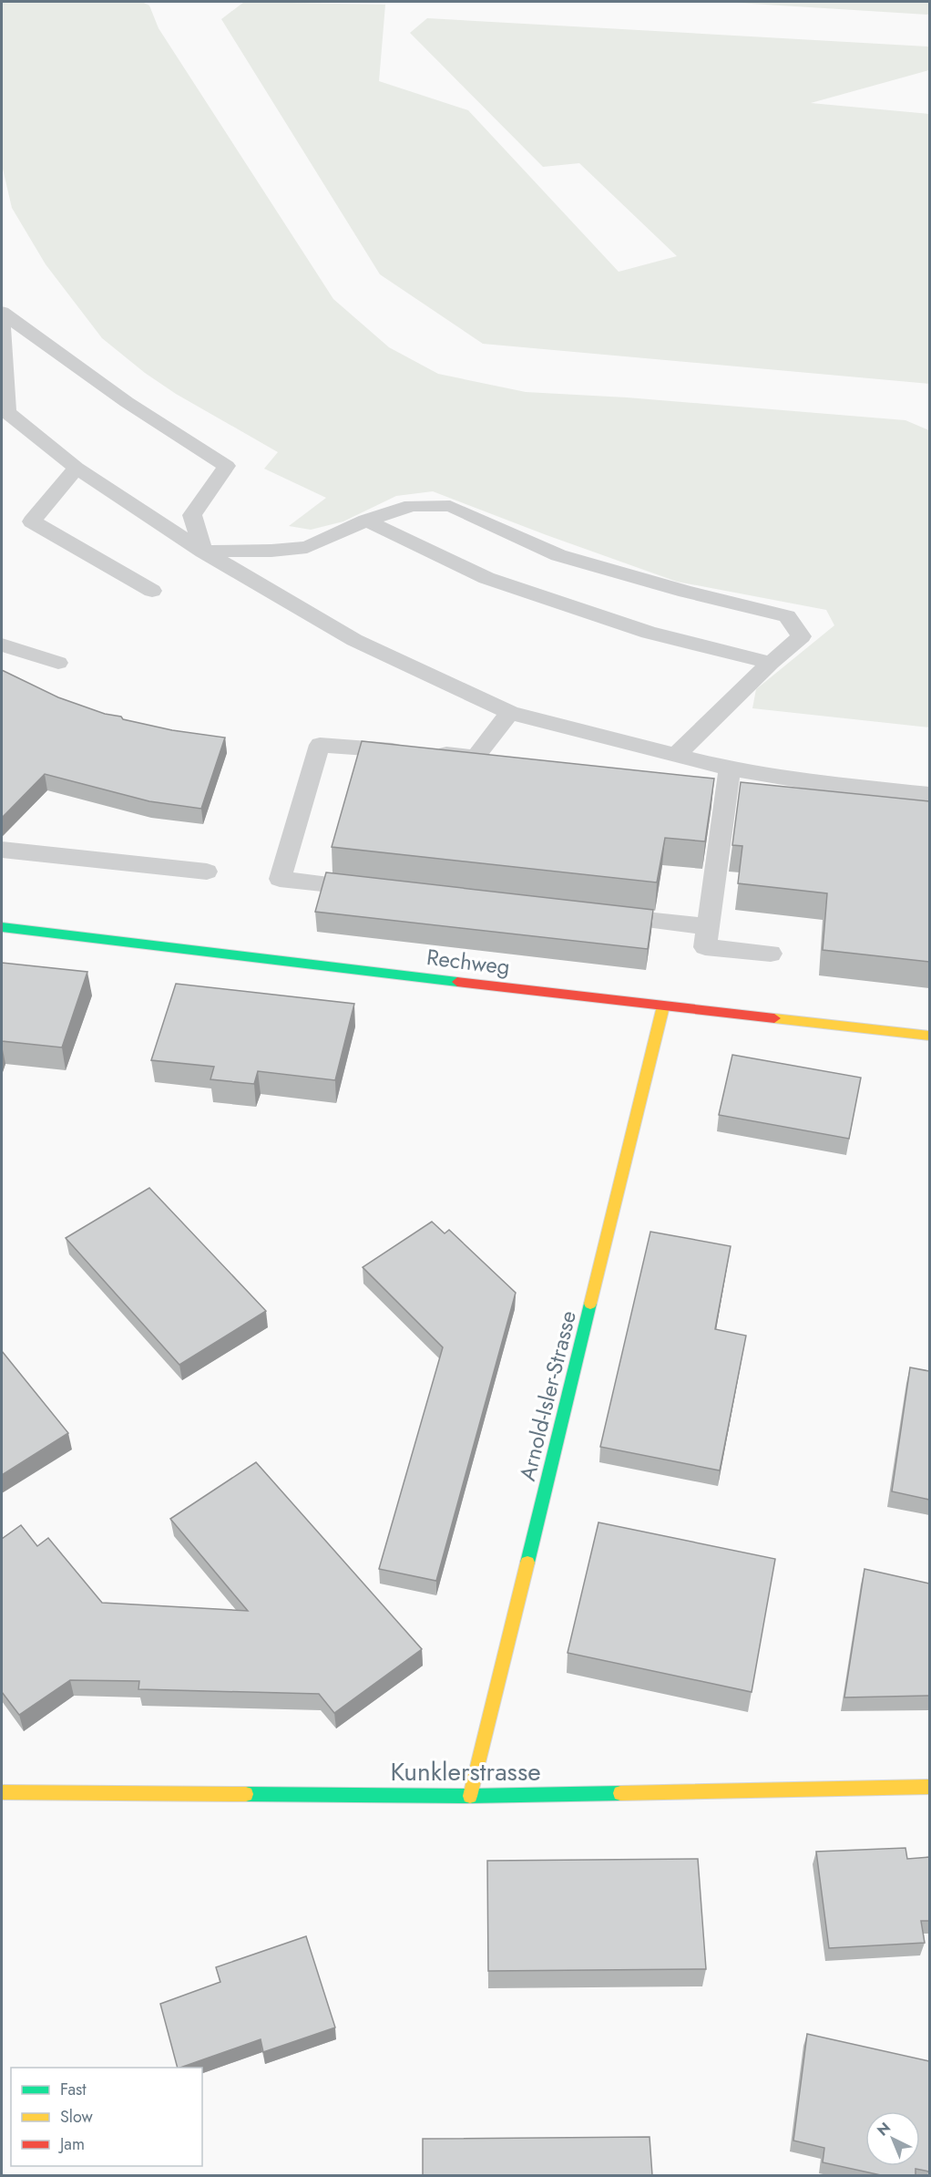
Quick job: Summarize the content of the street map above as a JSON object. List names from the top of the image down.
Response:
{
  "streets": {
    "street": ["Rechweg", "Arnold-Isler-Strasse", "Kunklerstrasse"]
  },
  "crossings": [
    ["Rechweg", "Arnold-Isler-Strasse"],
    ["Arnold-Isler-Strasse", "Kunklerstrasse"]
  ],
  "legend": ["Fast", "Slow", "Jam"],
  "north": "top left"
}
